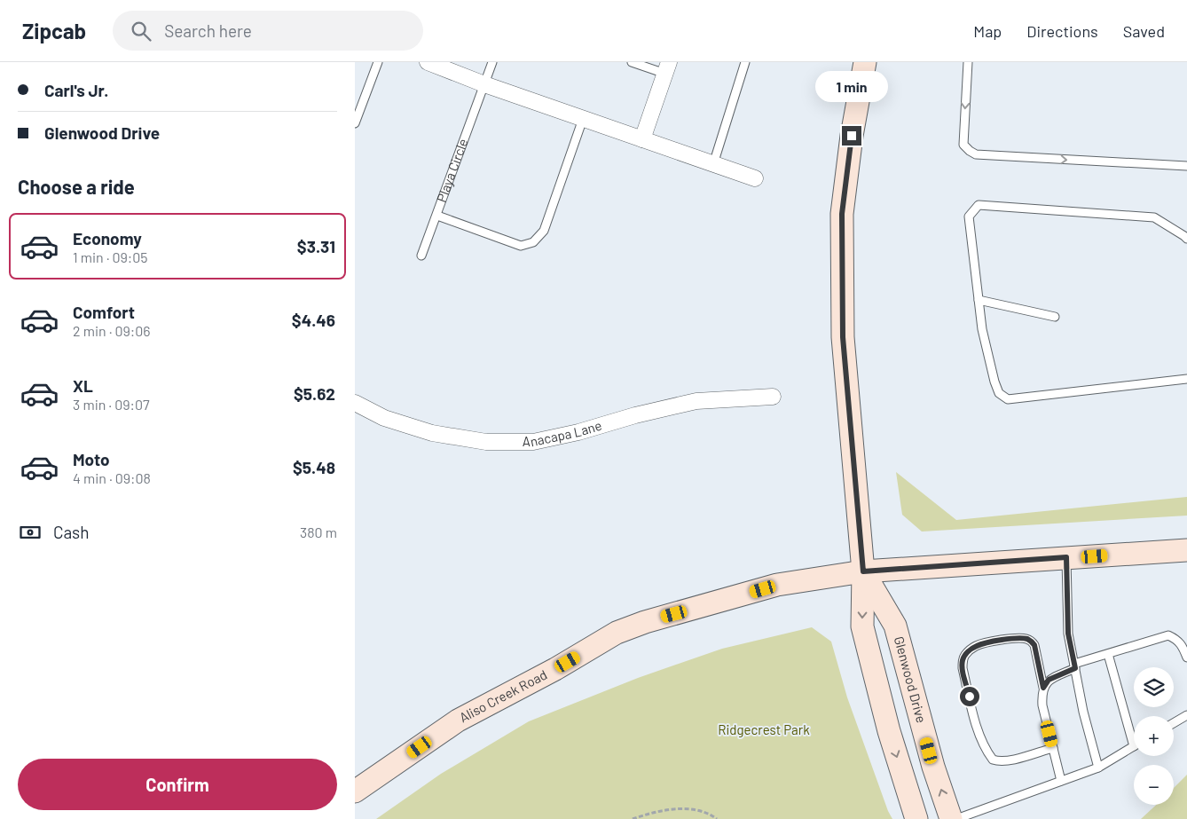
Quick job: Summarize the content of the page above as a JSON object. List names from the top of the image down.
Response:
{
  "streets": {
    "main road": ["Glenwood Drive", "Aliso Creek Road"],
    "street": ["Anacapa Lane"],
    "lane": ["Playa Circle"]
  },
  "crossings": [
    ["Glenwood Drive", "Aliso Creek Road"]
  ],
  "parks": ["Ridgecrest Park"],
  "page": {
    "header": "Zipcab",
    "search": "Search here",
    "nav": ["Map", "Directions", "Saved"],
    "banner": ["Carl's Jr.", "Glenwood Drive"],
    "bubble": "1 min",
    "heading": "Choose a ride",
    "list": [
      {
        "name": "Economy",
        "note": "1 min · 09:05",
        "value": "$3.31"
      },
      {
        "name": "Comfort",
        "note": "2 min · 09:06",
        "value": "$4.46"
      },
      {
        "name": "XL",
        "note": "3 min · 09:07",
        "value": "$5.62"
      },
      {
        "name": "Moto",
        "note": "4 min · 09:08",
        "value": "$5.48"
      }
    ],
    "pay": ["Cash", "380 m"],
    "map_buttons": ["+", "−"],
    "buttons": "Confirm"
  }
}
